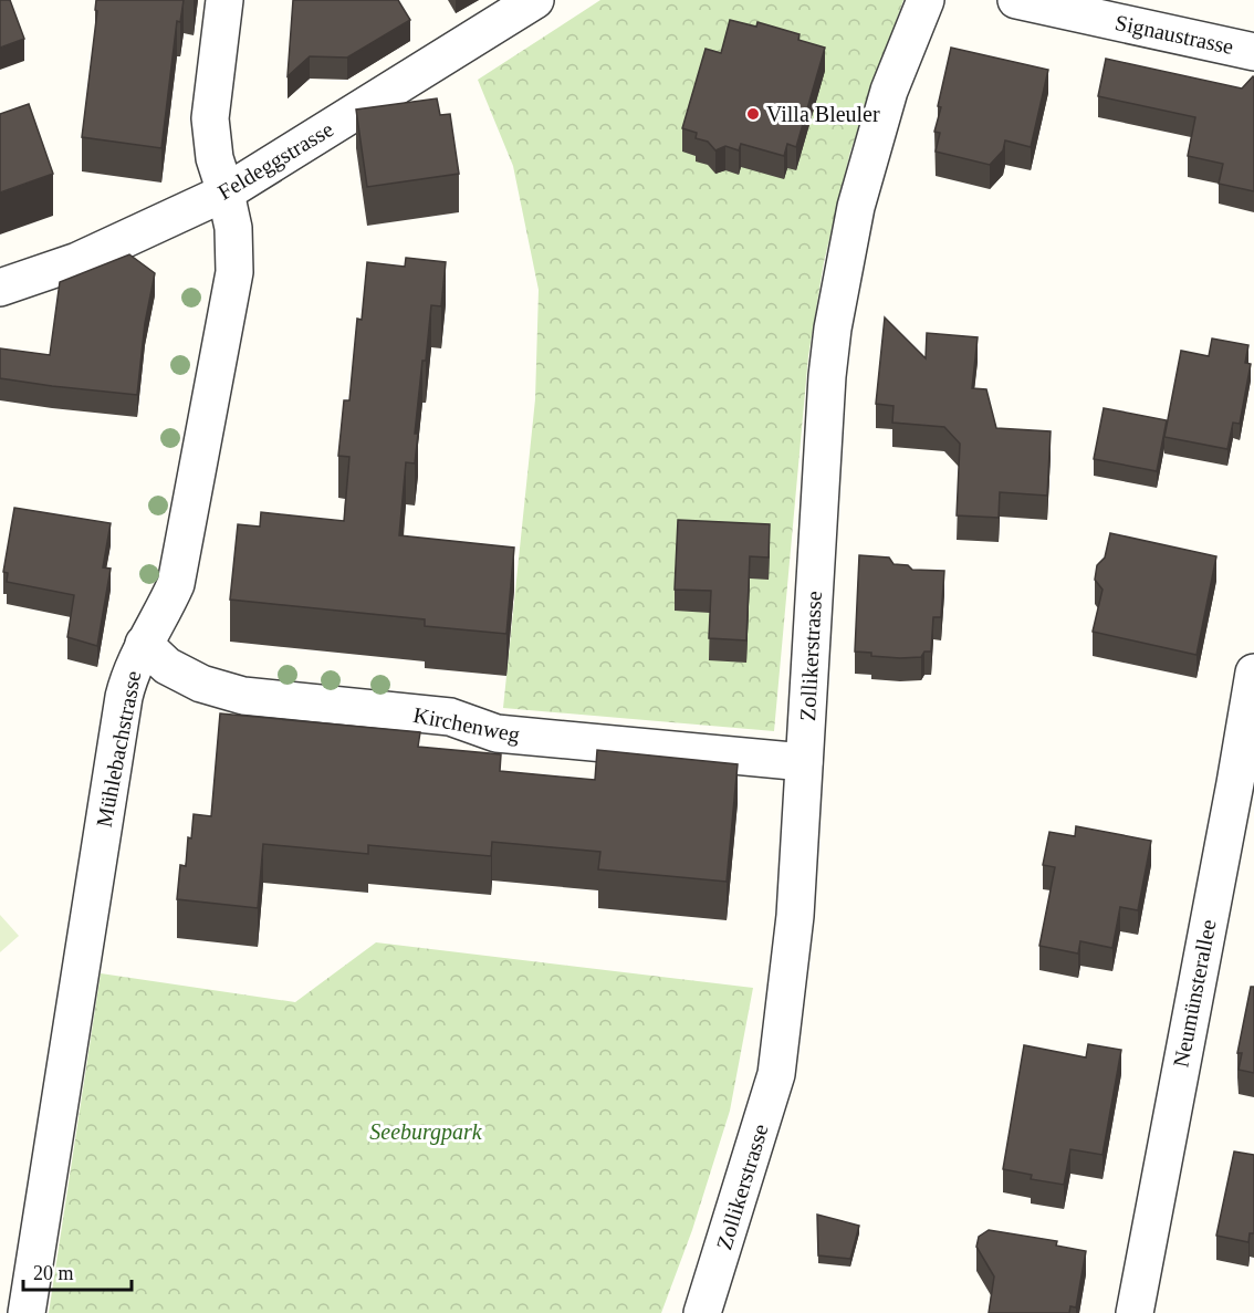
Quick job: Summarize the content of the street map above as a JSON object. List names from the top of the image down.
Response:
{
  "streets": {
    "street": [
      "Signaustrasse",
      "Feldeggstrasse",
      "Zollikerstrasse",
      "Kirchenweg",
      "Mühlebachstrasse",
      "Neumünsterallee"
    ]
  },
  "crossings": [
    ["Feldeggstrasse", "Mühlebachstrasse"],
    ["Zollikerstrasse", "Kirchenweg"],
    ["Kirchenweg", "Mühlebachstrasse"]
  ],
  "parks": ["Seeburgpark"],
  "places": ["Villa Bleuler"],
  "scale_bar": "20 m"
}
